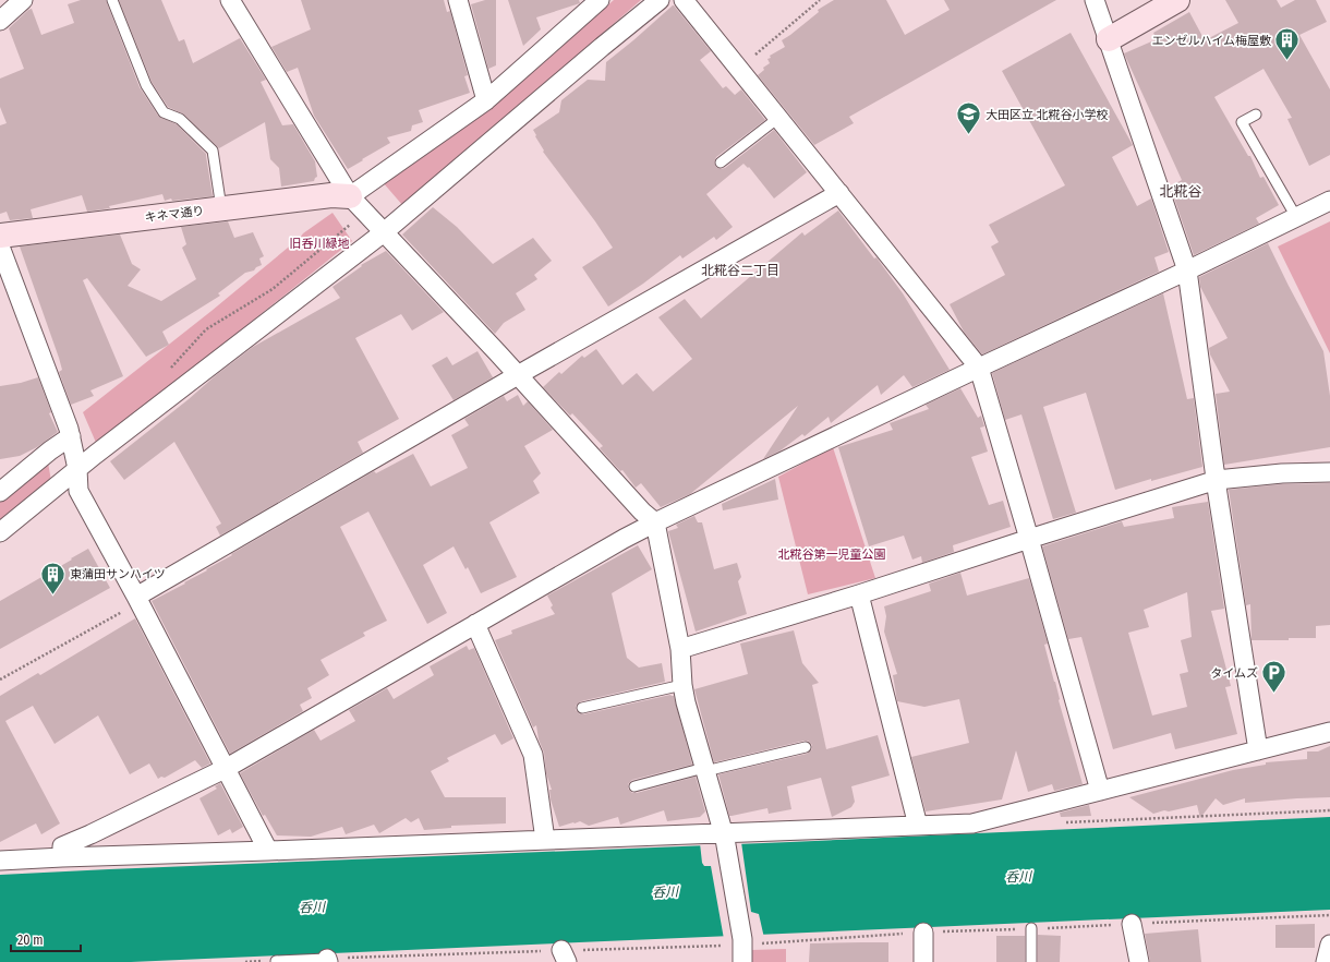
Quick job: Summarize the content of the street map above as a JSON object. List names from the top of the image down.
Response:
{
  "streets": {
    "street": ["キネマ通り"]
  },
  "districts": ["北糀谷", "北糀谷二丁目"],
  "water": ["呑川"],
  "parks": ["旧呑川緑地", "北糀谷第一児童公園"],
  "places": {
    "building": ["エンゼルハイム梅屋敷", "東蒲田サンハイツ"],
    "school or university": ["大田区立 北糀谷小学校"],
    "parking": ["タイムズ"]
  },
  "scale_bar": "20 m"
}
